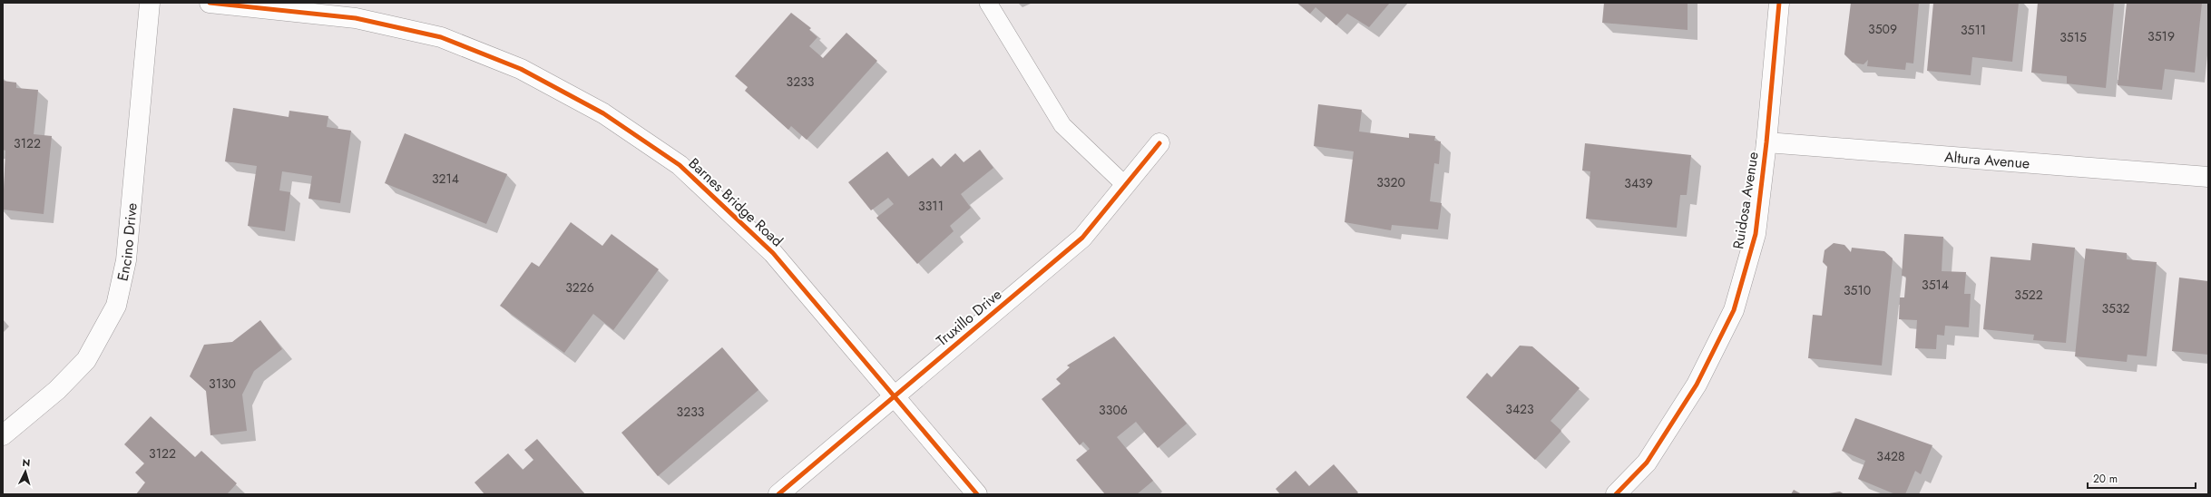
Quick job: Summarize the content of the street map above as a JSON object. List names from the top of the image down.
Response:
{
  "streets": {
    "street": [
      "Altura Avenue",
      "Ruidosa Avenue",
      "Barnes Bridge Road",
      "Encino Drive",
      "Truxillo Drive"
    ]
  },
  "crossings": [
    ["Altura Avenue", "Ruidosa Avenue"],
    ["Barnes Bridge Road", "Truxillo Drive"]
  ],
  "house_numbers": [
    "3509",
    "3511",
    "3519",
    "3515",
    "3233",
    "3122",
    "3214",
    "3320",
    "3439",
    "3311",
    "3514",
    "3226",
    "3510",
    "3522",
    "3532",
    "3130",
    "3423",
    "3306",
    "3233",
    "3122",
    "3428"
  ],
  "scale_bar": "20 m",
  "north": "top"
}
